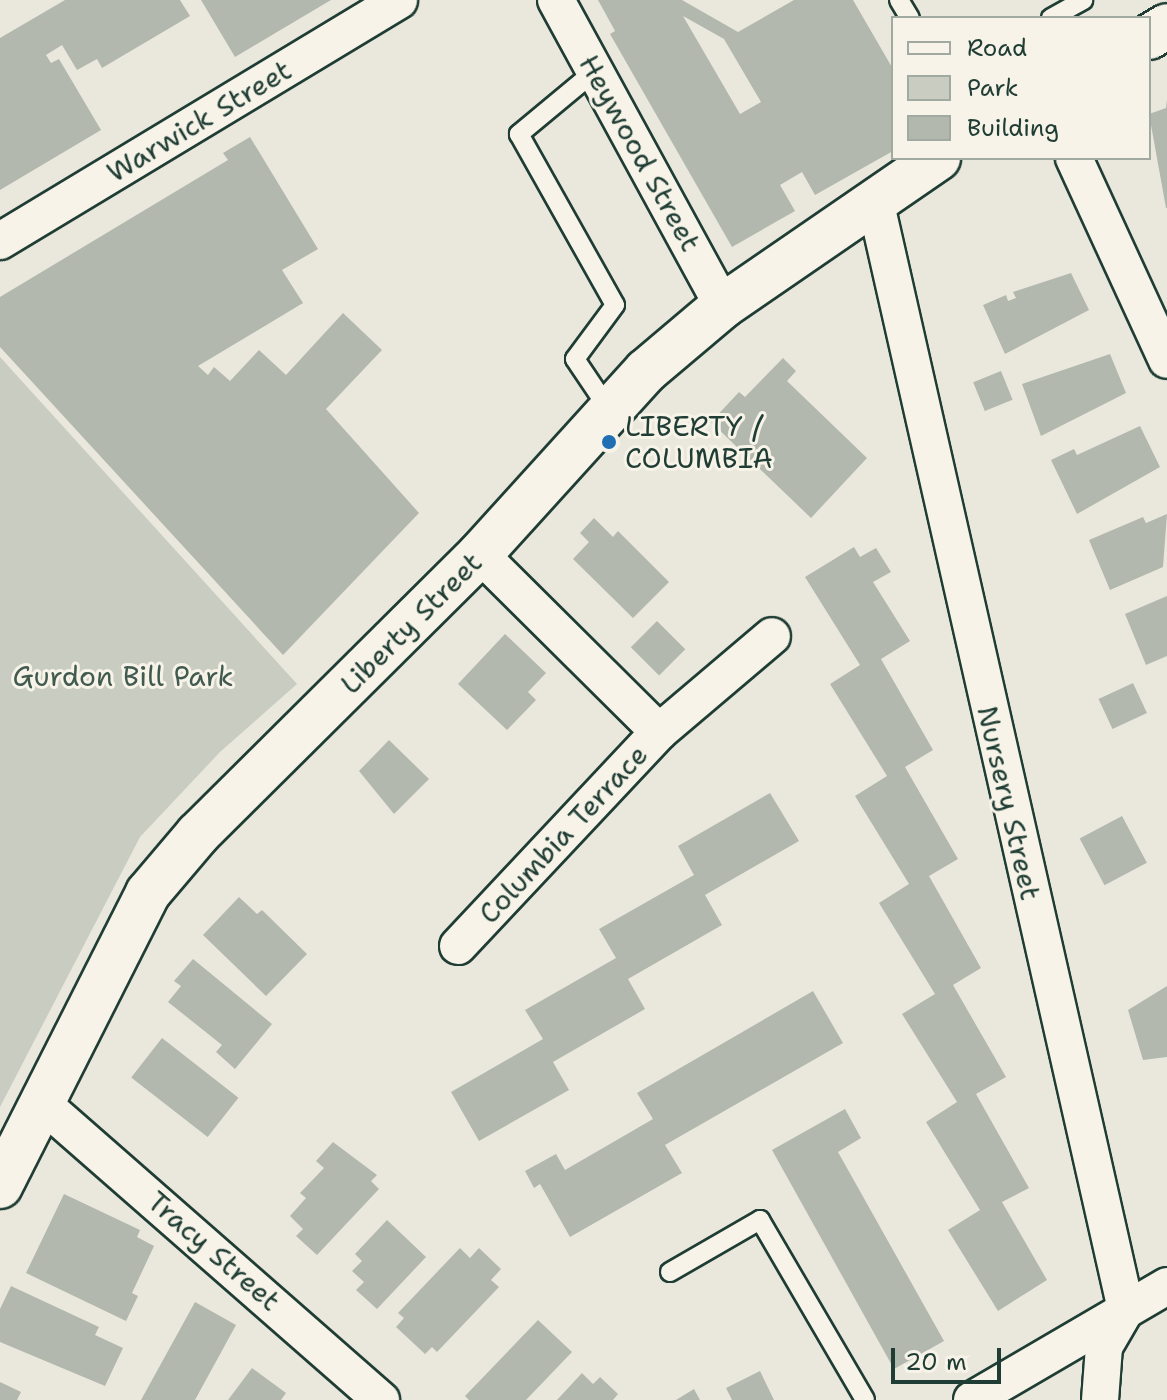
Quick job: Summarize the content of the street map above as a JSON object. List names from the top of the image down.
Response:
{
  "streets": {
    "main road": ["Liberty Street"],
    "street": [
      "Warwick Street",
      "Heywood Street",
      "Nursery Street",
      "Columbia Terrace",
      "Tracy Street"
    ]
  },
  "crossings": [
    ["Heywood Street", "Liberty Street"],
    ["Liberty Street", "Nursery Street"],
    ["Liberty Street", "Columbia Terrace"],
    ["Liberty Street", "Tracy Street"]
  ],
  "parks": ["Gurdon Bill Park"],
  "places": ["LIBERTY / COLUMBIA"],
  "legend": ["Road", "Park", "Building"],
  "scale_bar": "20 m"
}
